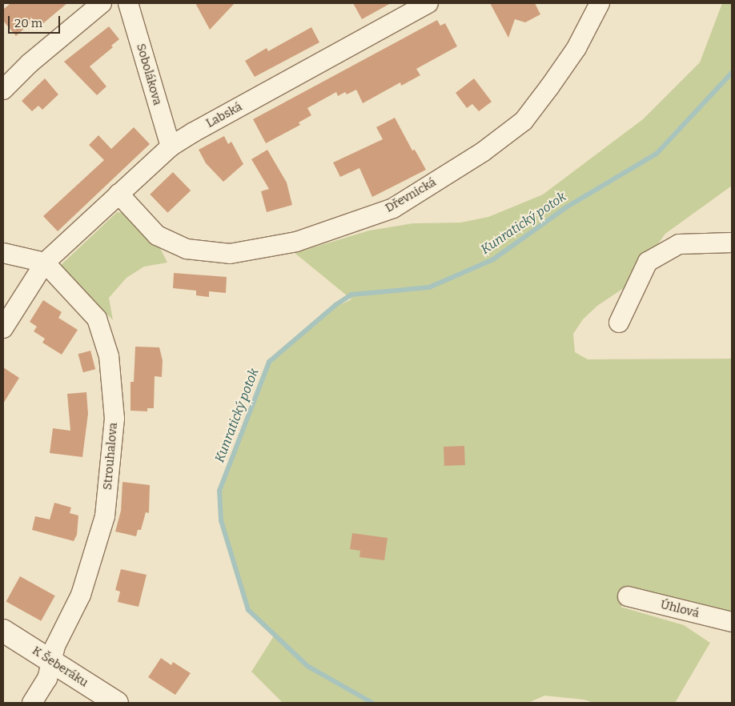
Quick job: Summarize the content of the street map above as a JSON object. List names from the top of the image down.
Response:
{
  "streets": {
    "street": [
      "Sobolákova",
      "Labská",
      "Dřevnická",
      "Strouhalova",
      "Úhlová",
      "K Šeberáku"
    ]
  },
  "crossings": [
    ["Sobolákova", "Labská"],
    ["Labská", "Dřevnická"],
    ["Labská", "Strouhalova"],
    ["Strouhalova", "K Šeberáku"]
  ],
  "water": ["Kunratický potok"],
  "scale_bar": "20 m"
}
